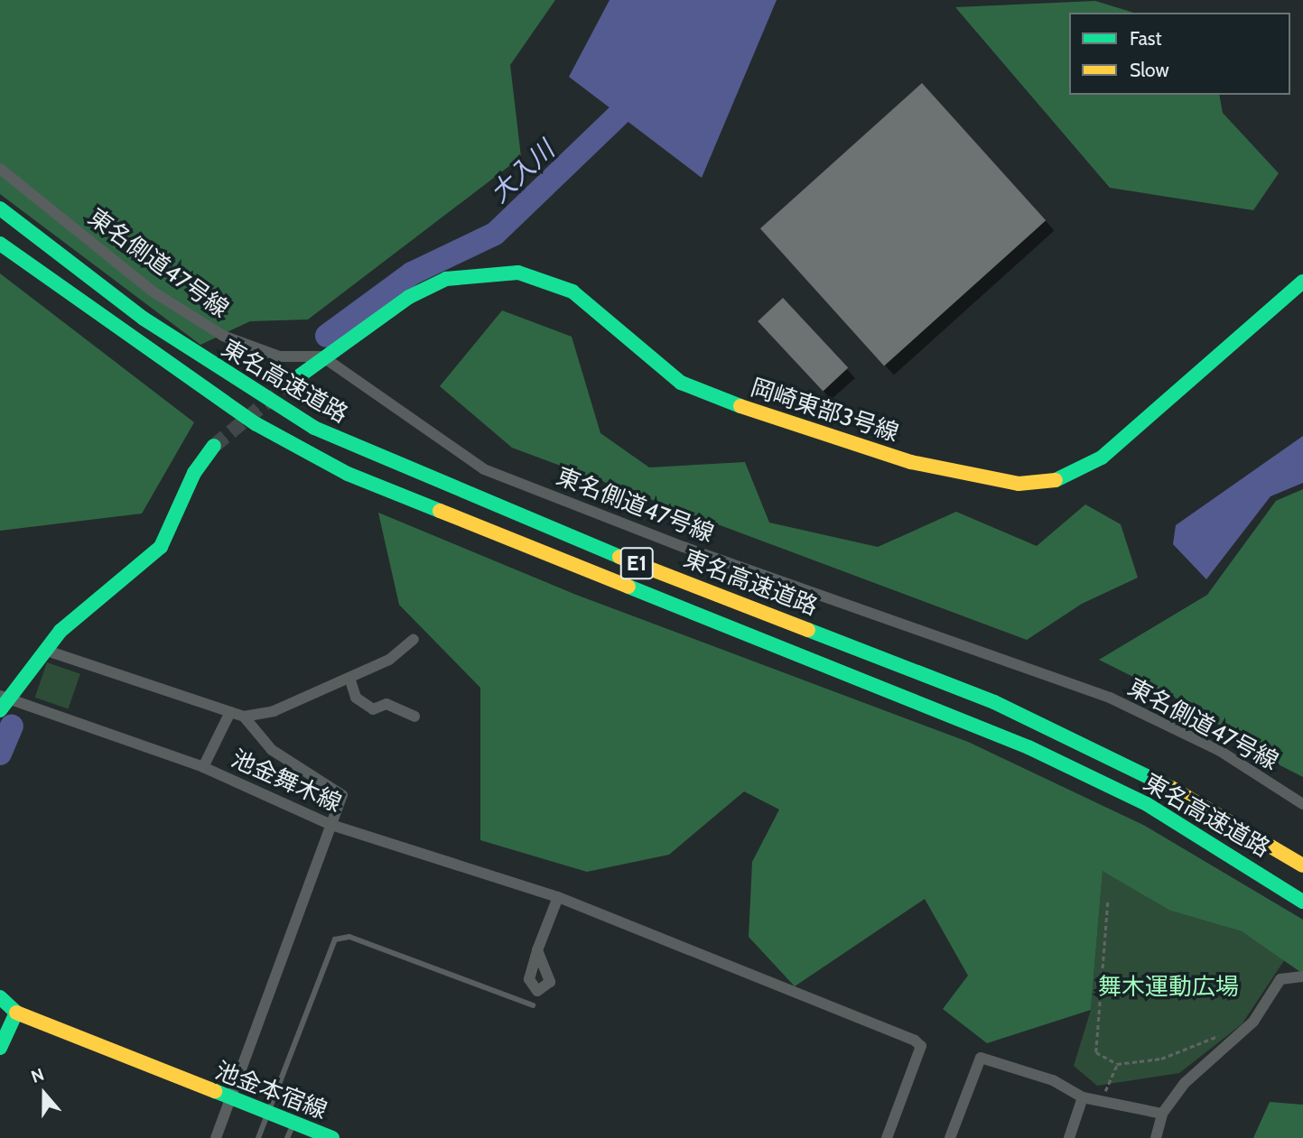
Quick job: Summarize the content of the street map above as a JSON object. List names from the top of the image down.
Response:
{
  "streets": {
    "main road": [
      "東名高速道路",
      "岡崎東部3号線",
      "E1",
      "池金本宿線"
    ],
    "street": ["東名側道47号線", "池金舞木線"]
  },
  "crossings": [
    ["東名側道47号線", "岡崎東部3号線"]
  ],
  "water": ["大入川"],
  "parks": ["舞木運動広場"],
  "legend": ["Fast", "Slow"],
  "north": "top"
}
